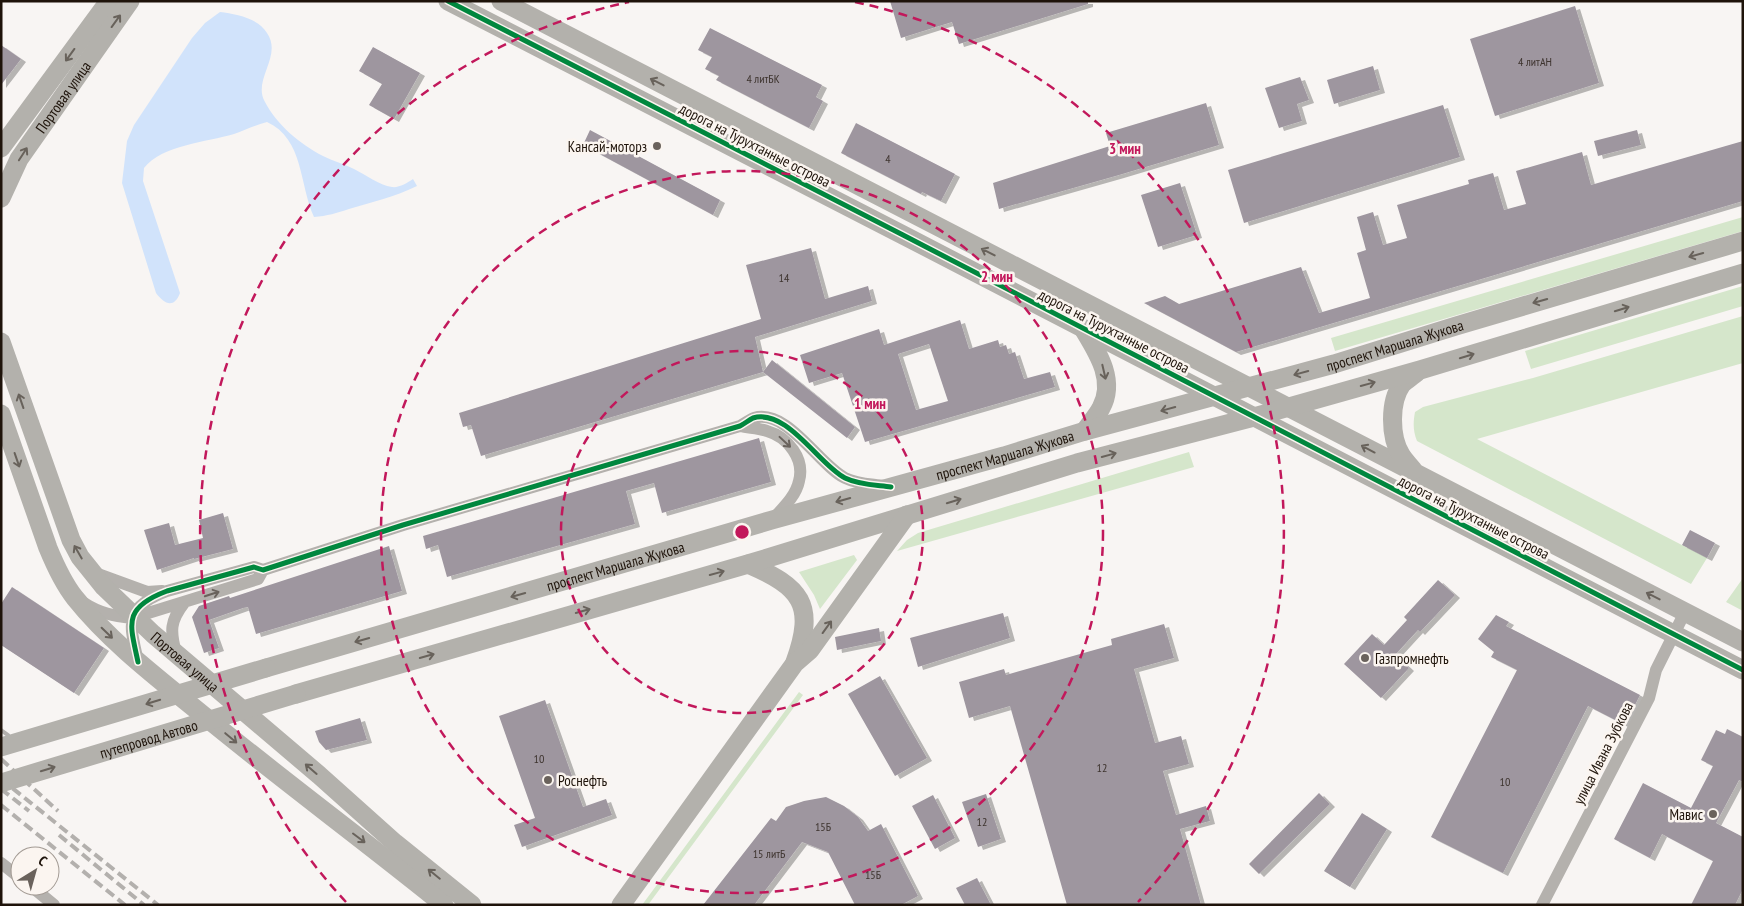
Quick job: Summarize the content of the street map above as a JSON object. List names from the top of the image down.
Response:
{
  "streets": {
    "street": [
      "Портовая улица",
      "дорога на Турухтанные острова",
      "проспект Маршала Жукова",
      "путепровод Автово",
      "улица Ивана Зубкова"
    ]
  },
  "crossings": [
    ["дорога на Турухтанные острова", "проспект Маршала Жукова"],
    ["дорога на Турухтанные острова", "улица Ивана Зубкова"],
    ["проспект Маршала Жукова", "путепровод Автово"]
  ],
  "places": [
    "Кансай-моторз",
    "Газпромнефть",
    "Роснефть",
    "Мавис"
  ],
  "house_numbers": [
    "4 литАН",
    "4 литБК",
    "4",
    "14",
    "10",
    "12",
    "10",
    "12",
    "15Б",
    "15 литБ",
    "15Б"
  ],
  "north": "top right",
  "rings": ["3 мин", "2 мин", "1 мин"]
}
